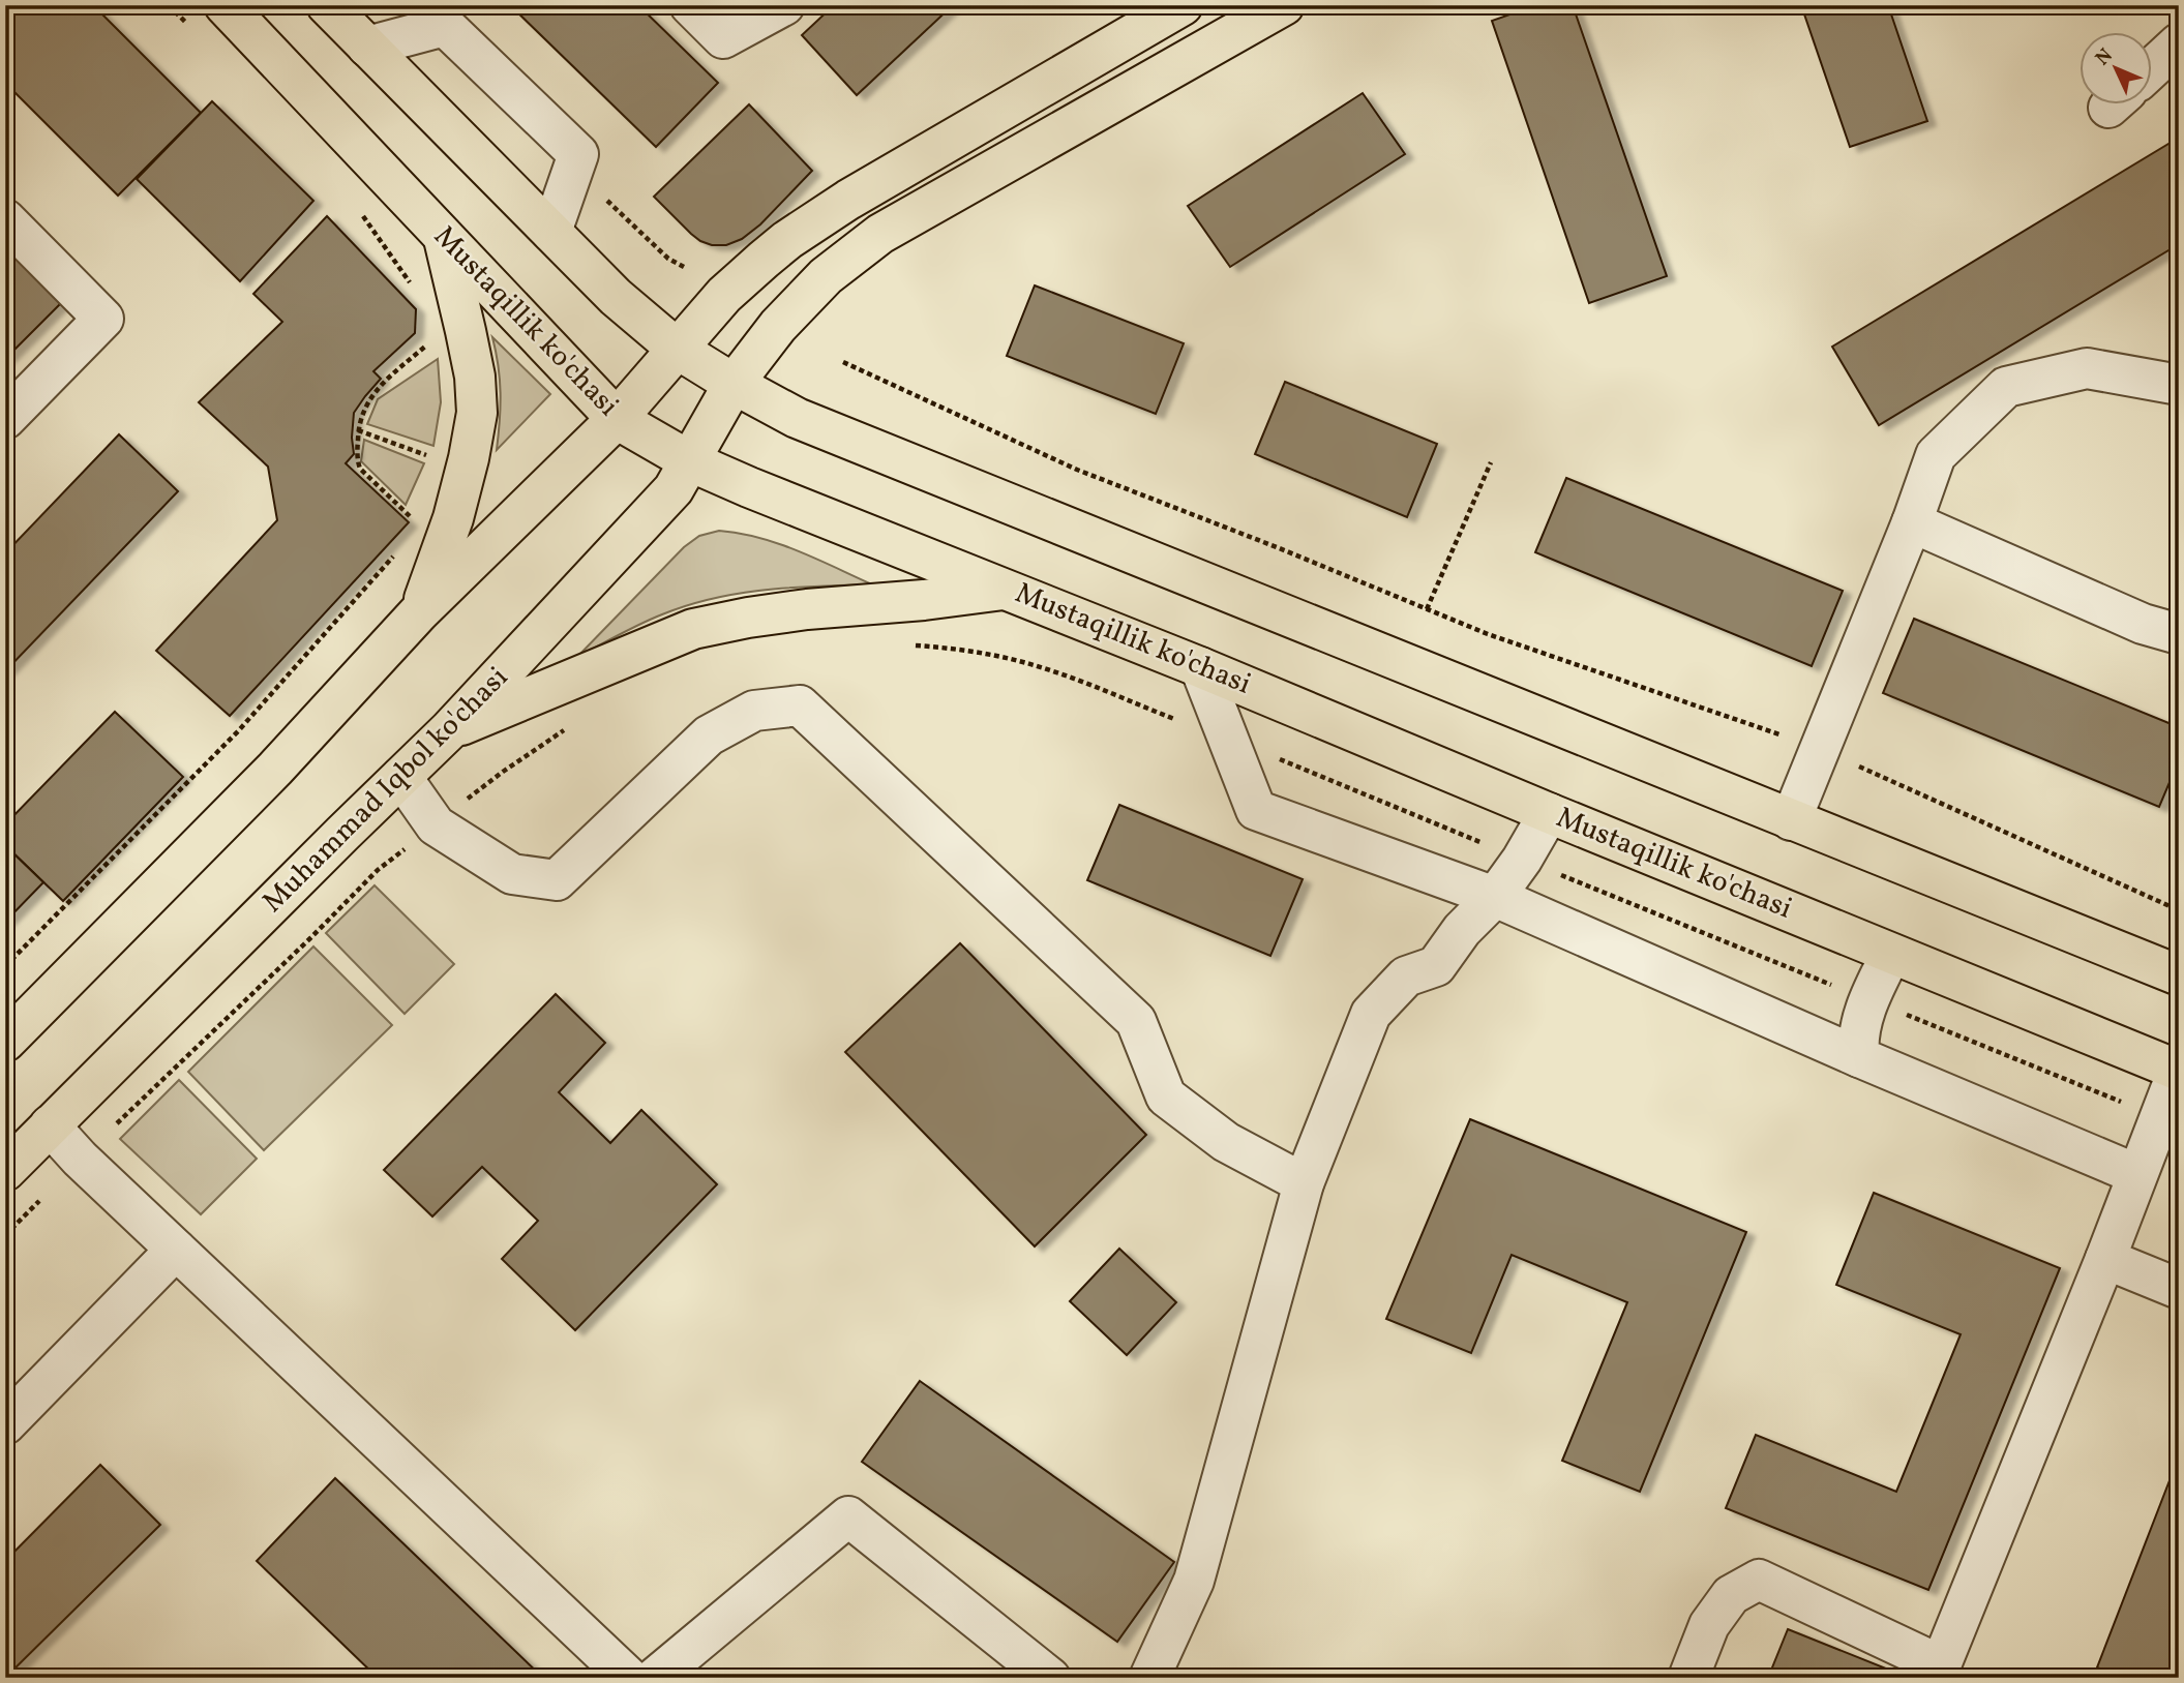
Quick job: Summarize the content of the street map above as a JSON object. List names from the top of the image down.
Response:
{
  "streets": {
    "main road": ["Mustaqillik ko'chasi", "Muhammad Iqbol ko'chasi"]
  },
  "crossings": [
    ["Mustaqillik ko'chasi", "Muhammad Iqbol ko'chasi"]
  ],
  "north": "top left"
}
